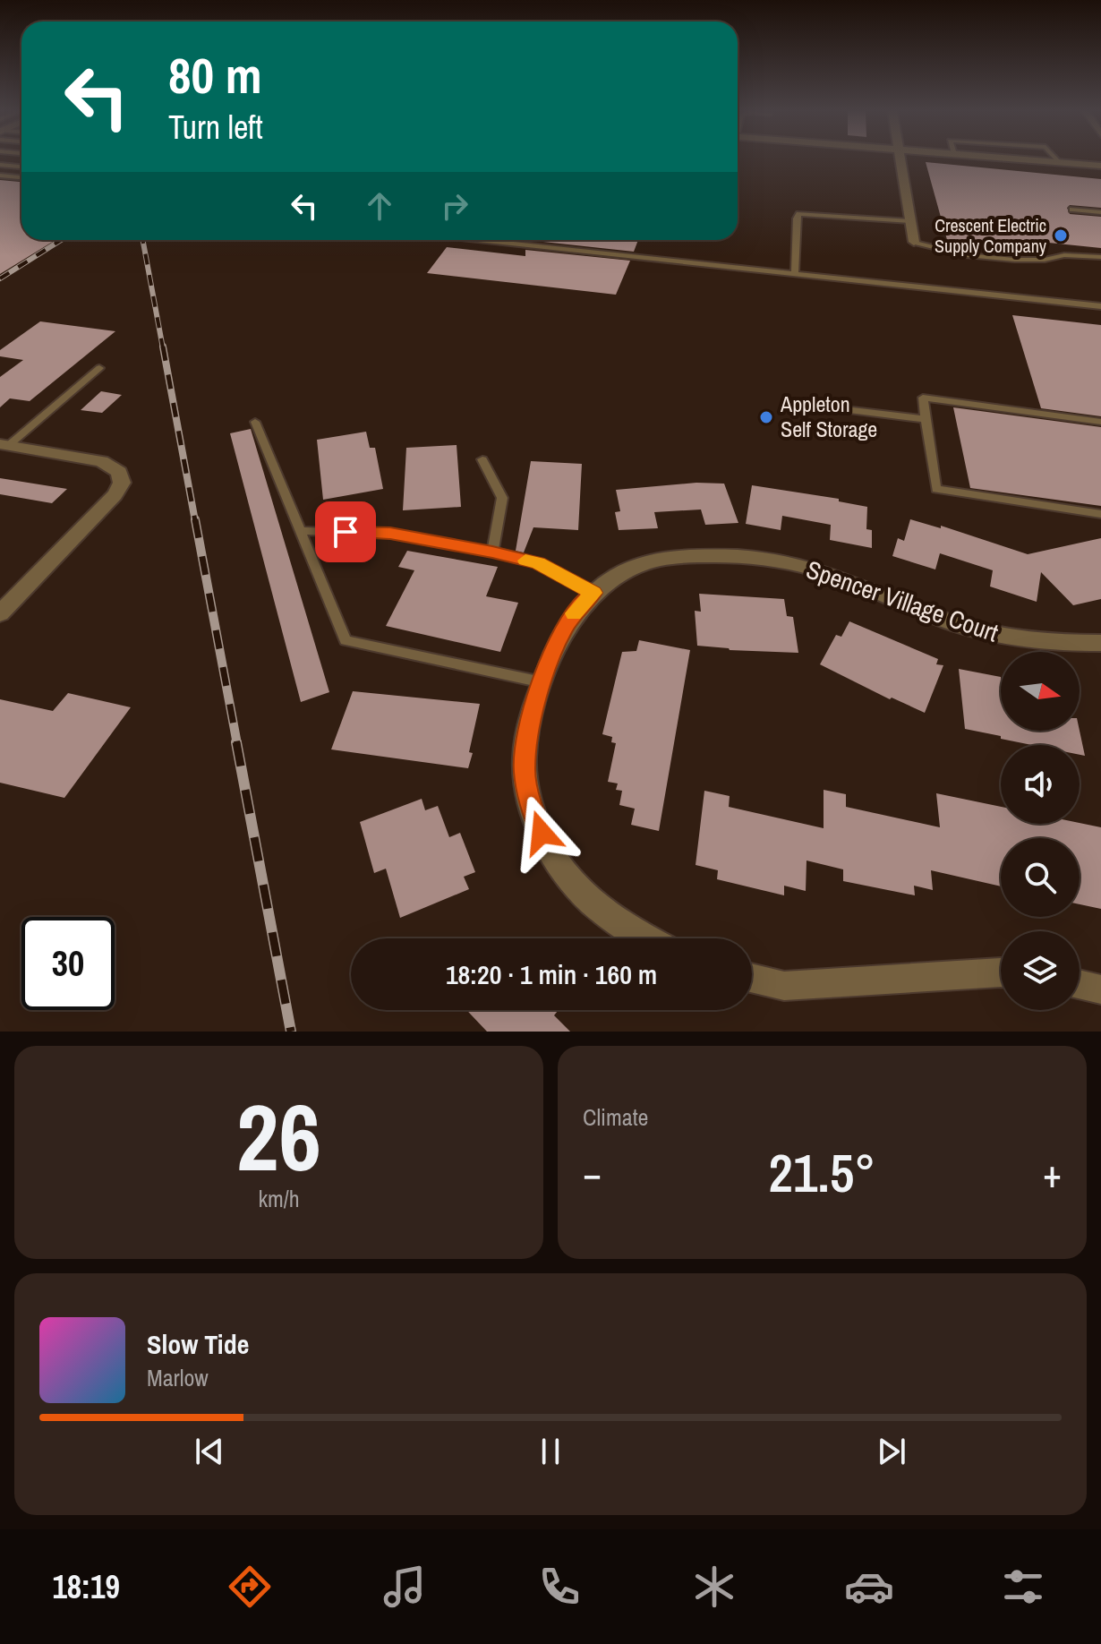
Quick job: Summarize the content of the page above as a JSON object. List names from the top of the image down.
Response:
{
  "streets": {
    "street": ["Spencer Village Court"]
  },
  "places": ["Crescent Electric Supply Company", "Appleton Self Storage"],
  "north": "right",
  "page": {
    "turn": ["80 m", "Turn left"],
    "limit": "30",
    "trip": "18:20 · 1 min · 160 m",
    "tile": [
      ["26", "km/h"],
      "Climate"
    ],
    "heat": ["−", "21.5°", "+"],
    "song": ["Slow Tide", "Marlow"],
    "tabs": "18:19"
  }
}
